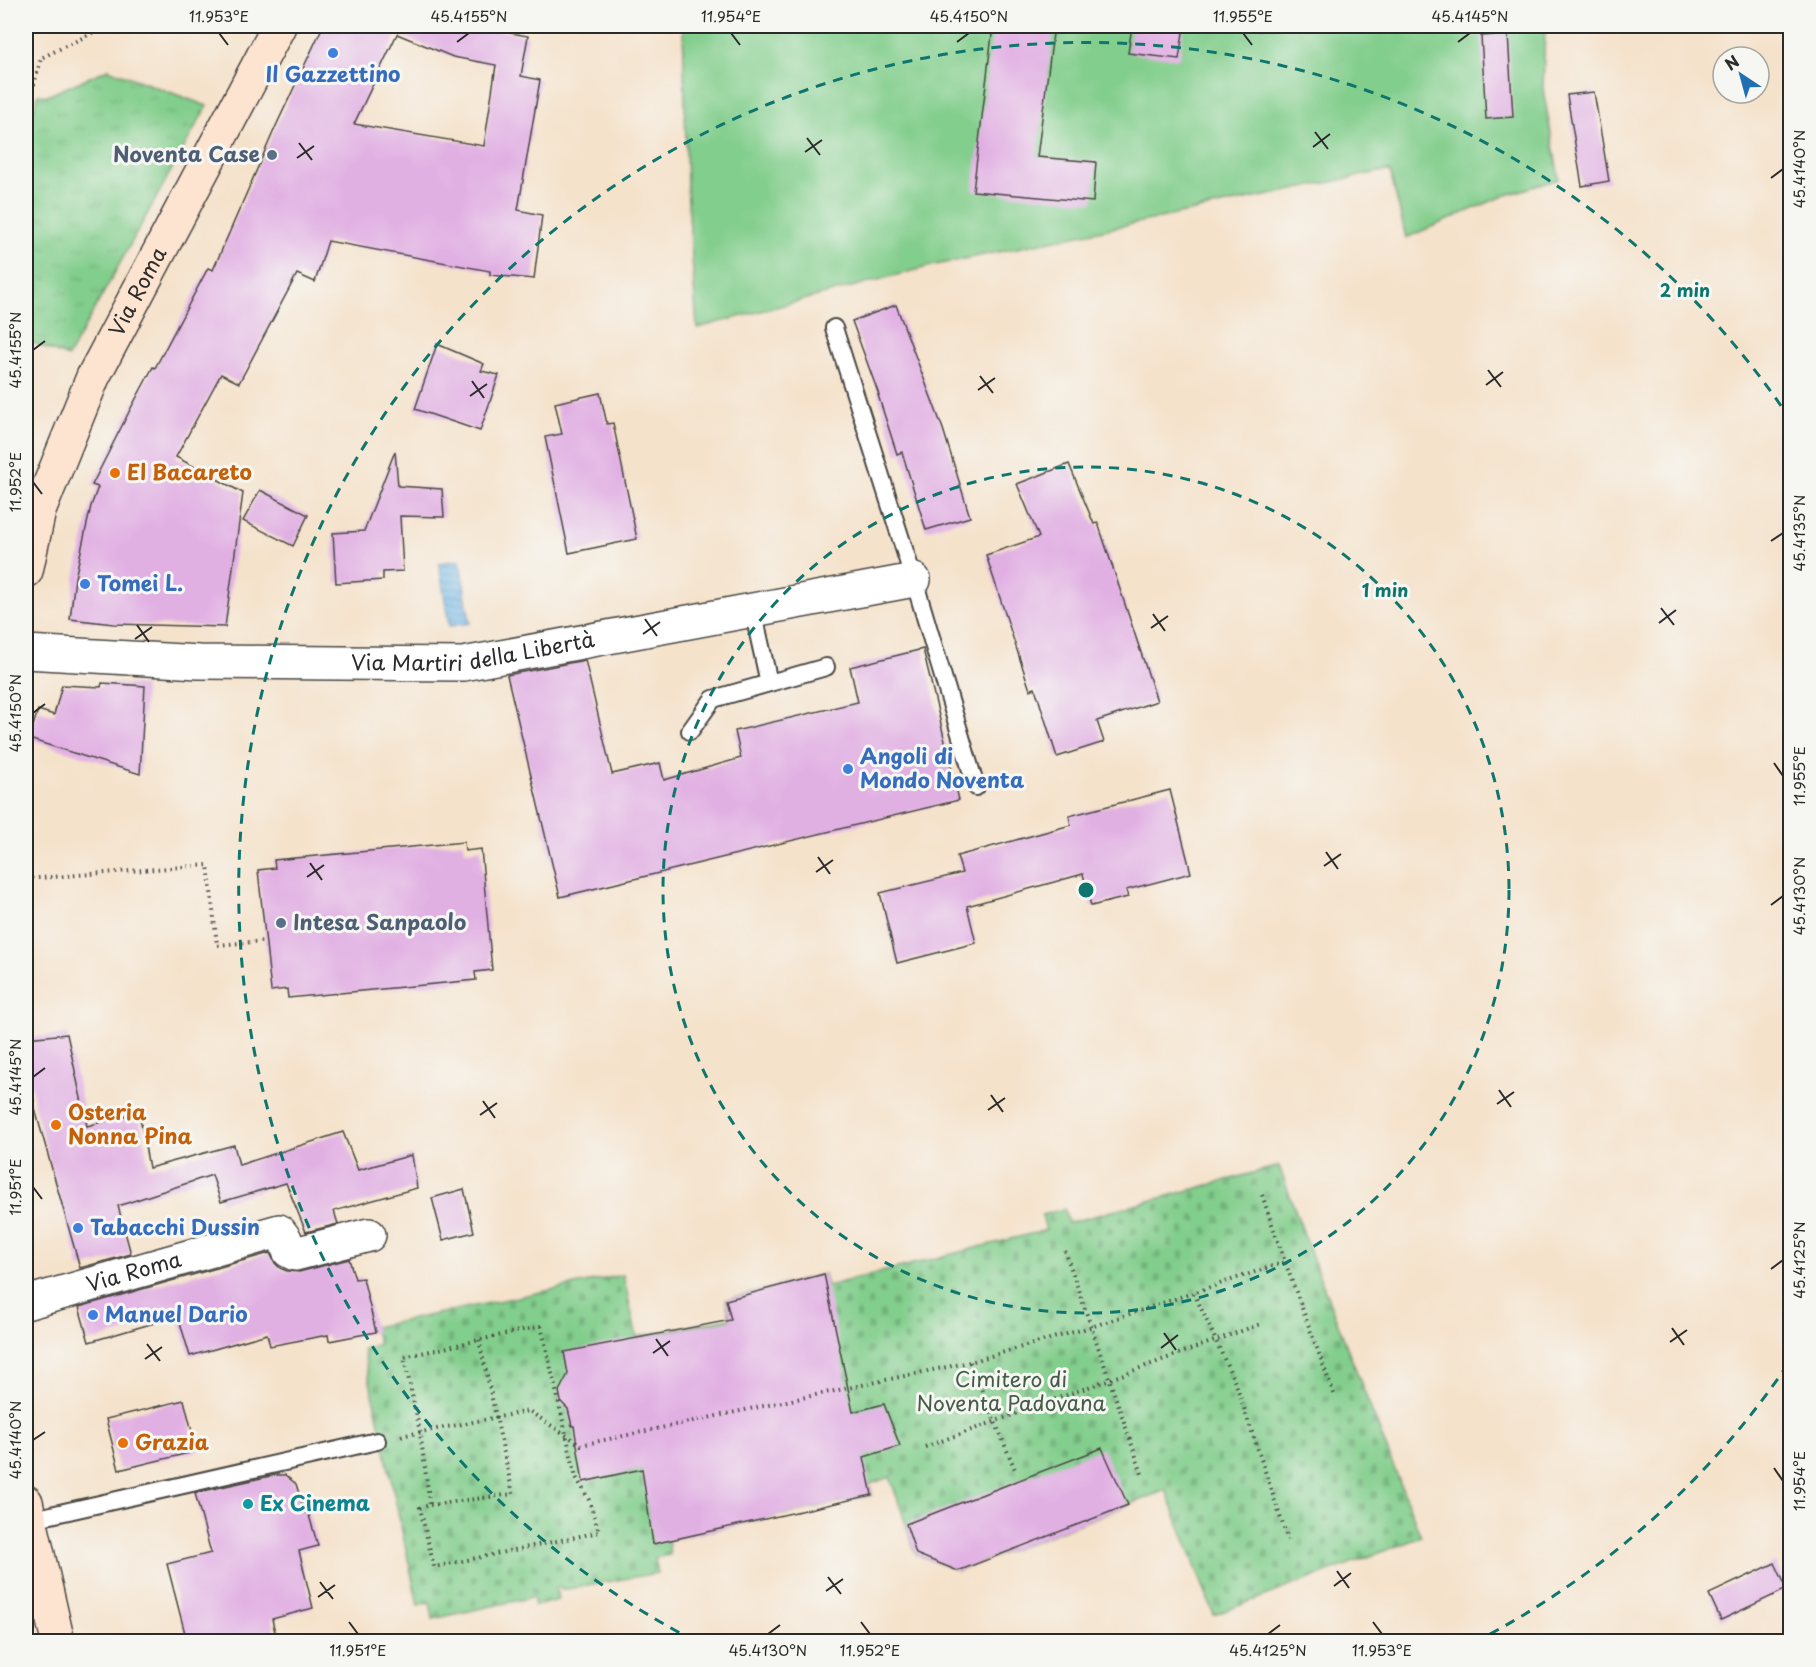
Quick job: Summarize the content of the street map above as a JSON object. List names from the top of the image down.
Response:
{
  "streets": {
    "street": ["Via Roma", "Via Martiri della Libertà"]
  },
  "parks": ["Cimitero di Noventa Padovana"],
  "places": [
    "Il Gazzettino",
    "Noventa Case",
    "El Bacareto",
    "Tomei L.",
    "Angoli di Mondo Noventa",
    "Intesa Sanpaolo",
    "Osteria Nonna Pina",
    "Tabacchi Dussin",
    "Manuel Dario",
    "Grazia",
    "Ex Cinema"
  ],
  "north": "top left",
  "coordinates": [
    "11.953°E",
    "45.4155°N",
    "11.954°E",
    "45.4150°N",
    "11.955°E",
    "45.4145°N",
    "45.4140°N",
    "11.952°E",
    "45.4135°N",
    "45.4130°N",
    "11.951°E",
    "45.4125°N"
  ],
  "rings": ["2 min", "1 min"]
}
